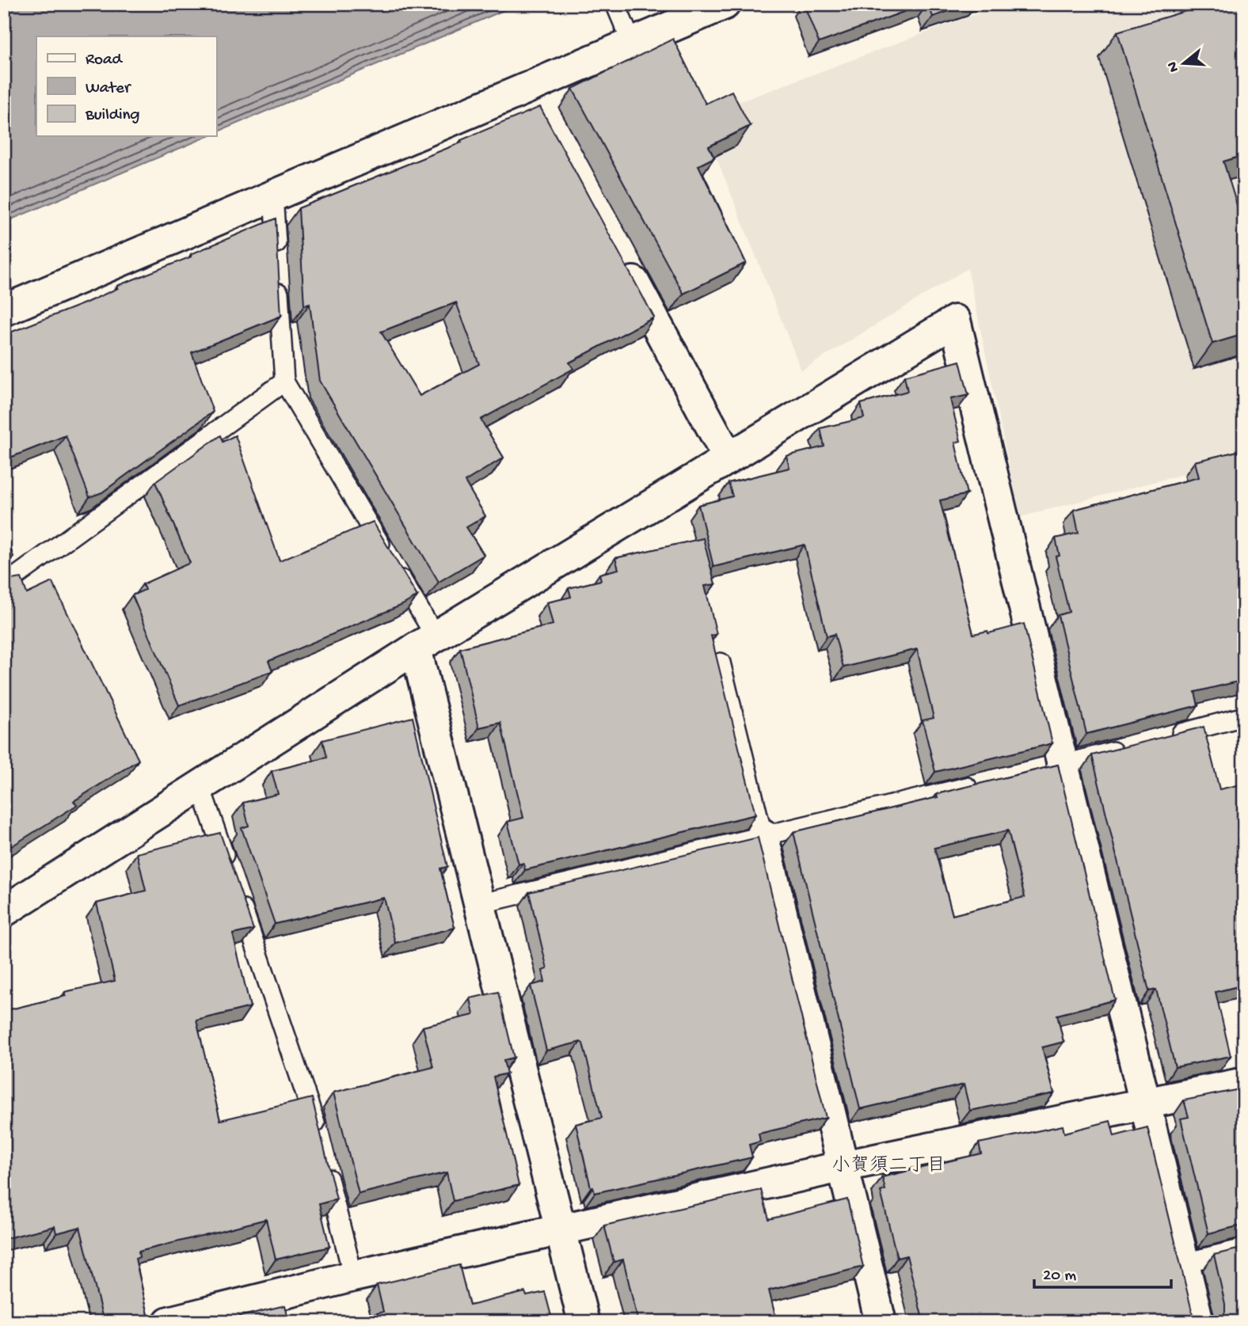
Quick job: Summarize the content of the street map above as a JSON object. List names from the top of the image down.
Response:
{
  "districts": ["小賀須二丁目"],
  "legend": ["Road", "Water", "Building"],
  "scale_bar": "20 m",
  "north": "left"
}
